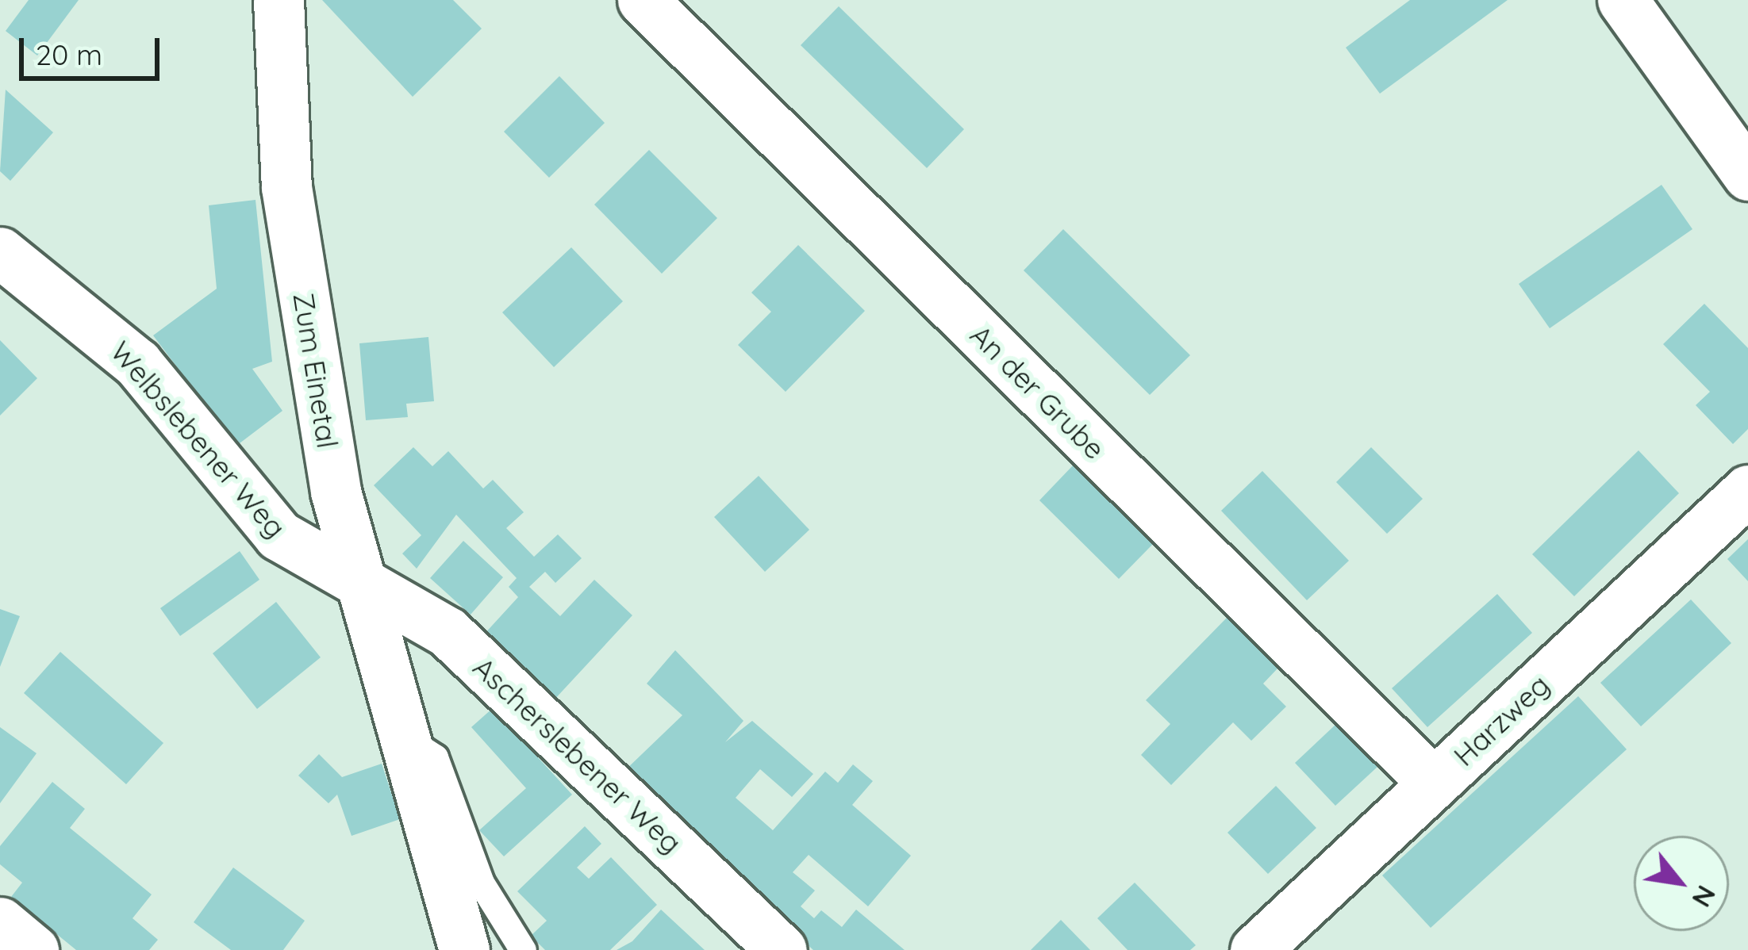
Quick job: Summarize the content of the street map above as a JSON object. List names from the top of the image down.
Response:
{
  "streets": {
    "street": [
      "Zum Einetal",
      "An der Grube",
      "Welbslebener Weg",
      "Harzweg",
      "Ascherslebener Weg"
    ]
  },
  "crossings": [
    ["Zum Einetal", "Welbslebener Weg"],
    ["Zum Einetal", "Ascherslebener Weg"],
    ["An der Grube", "Harzweg"],
    ["Welbslebener Weg", "Ascherslebener Weg"]
  ],
  "scale_bar": "20 m",
  "north": "bottom right"
}
